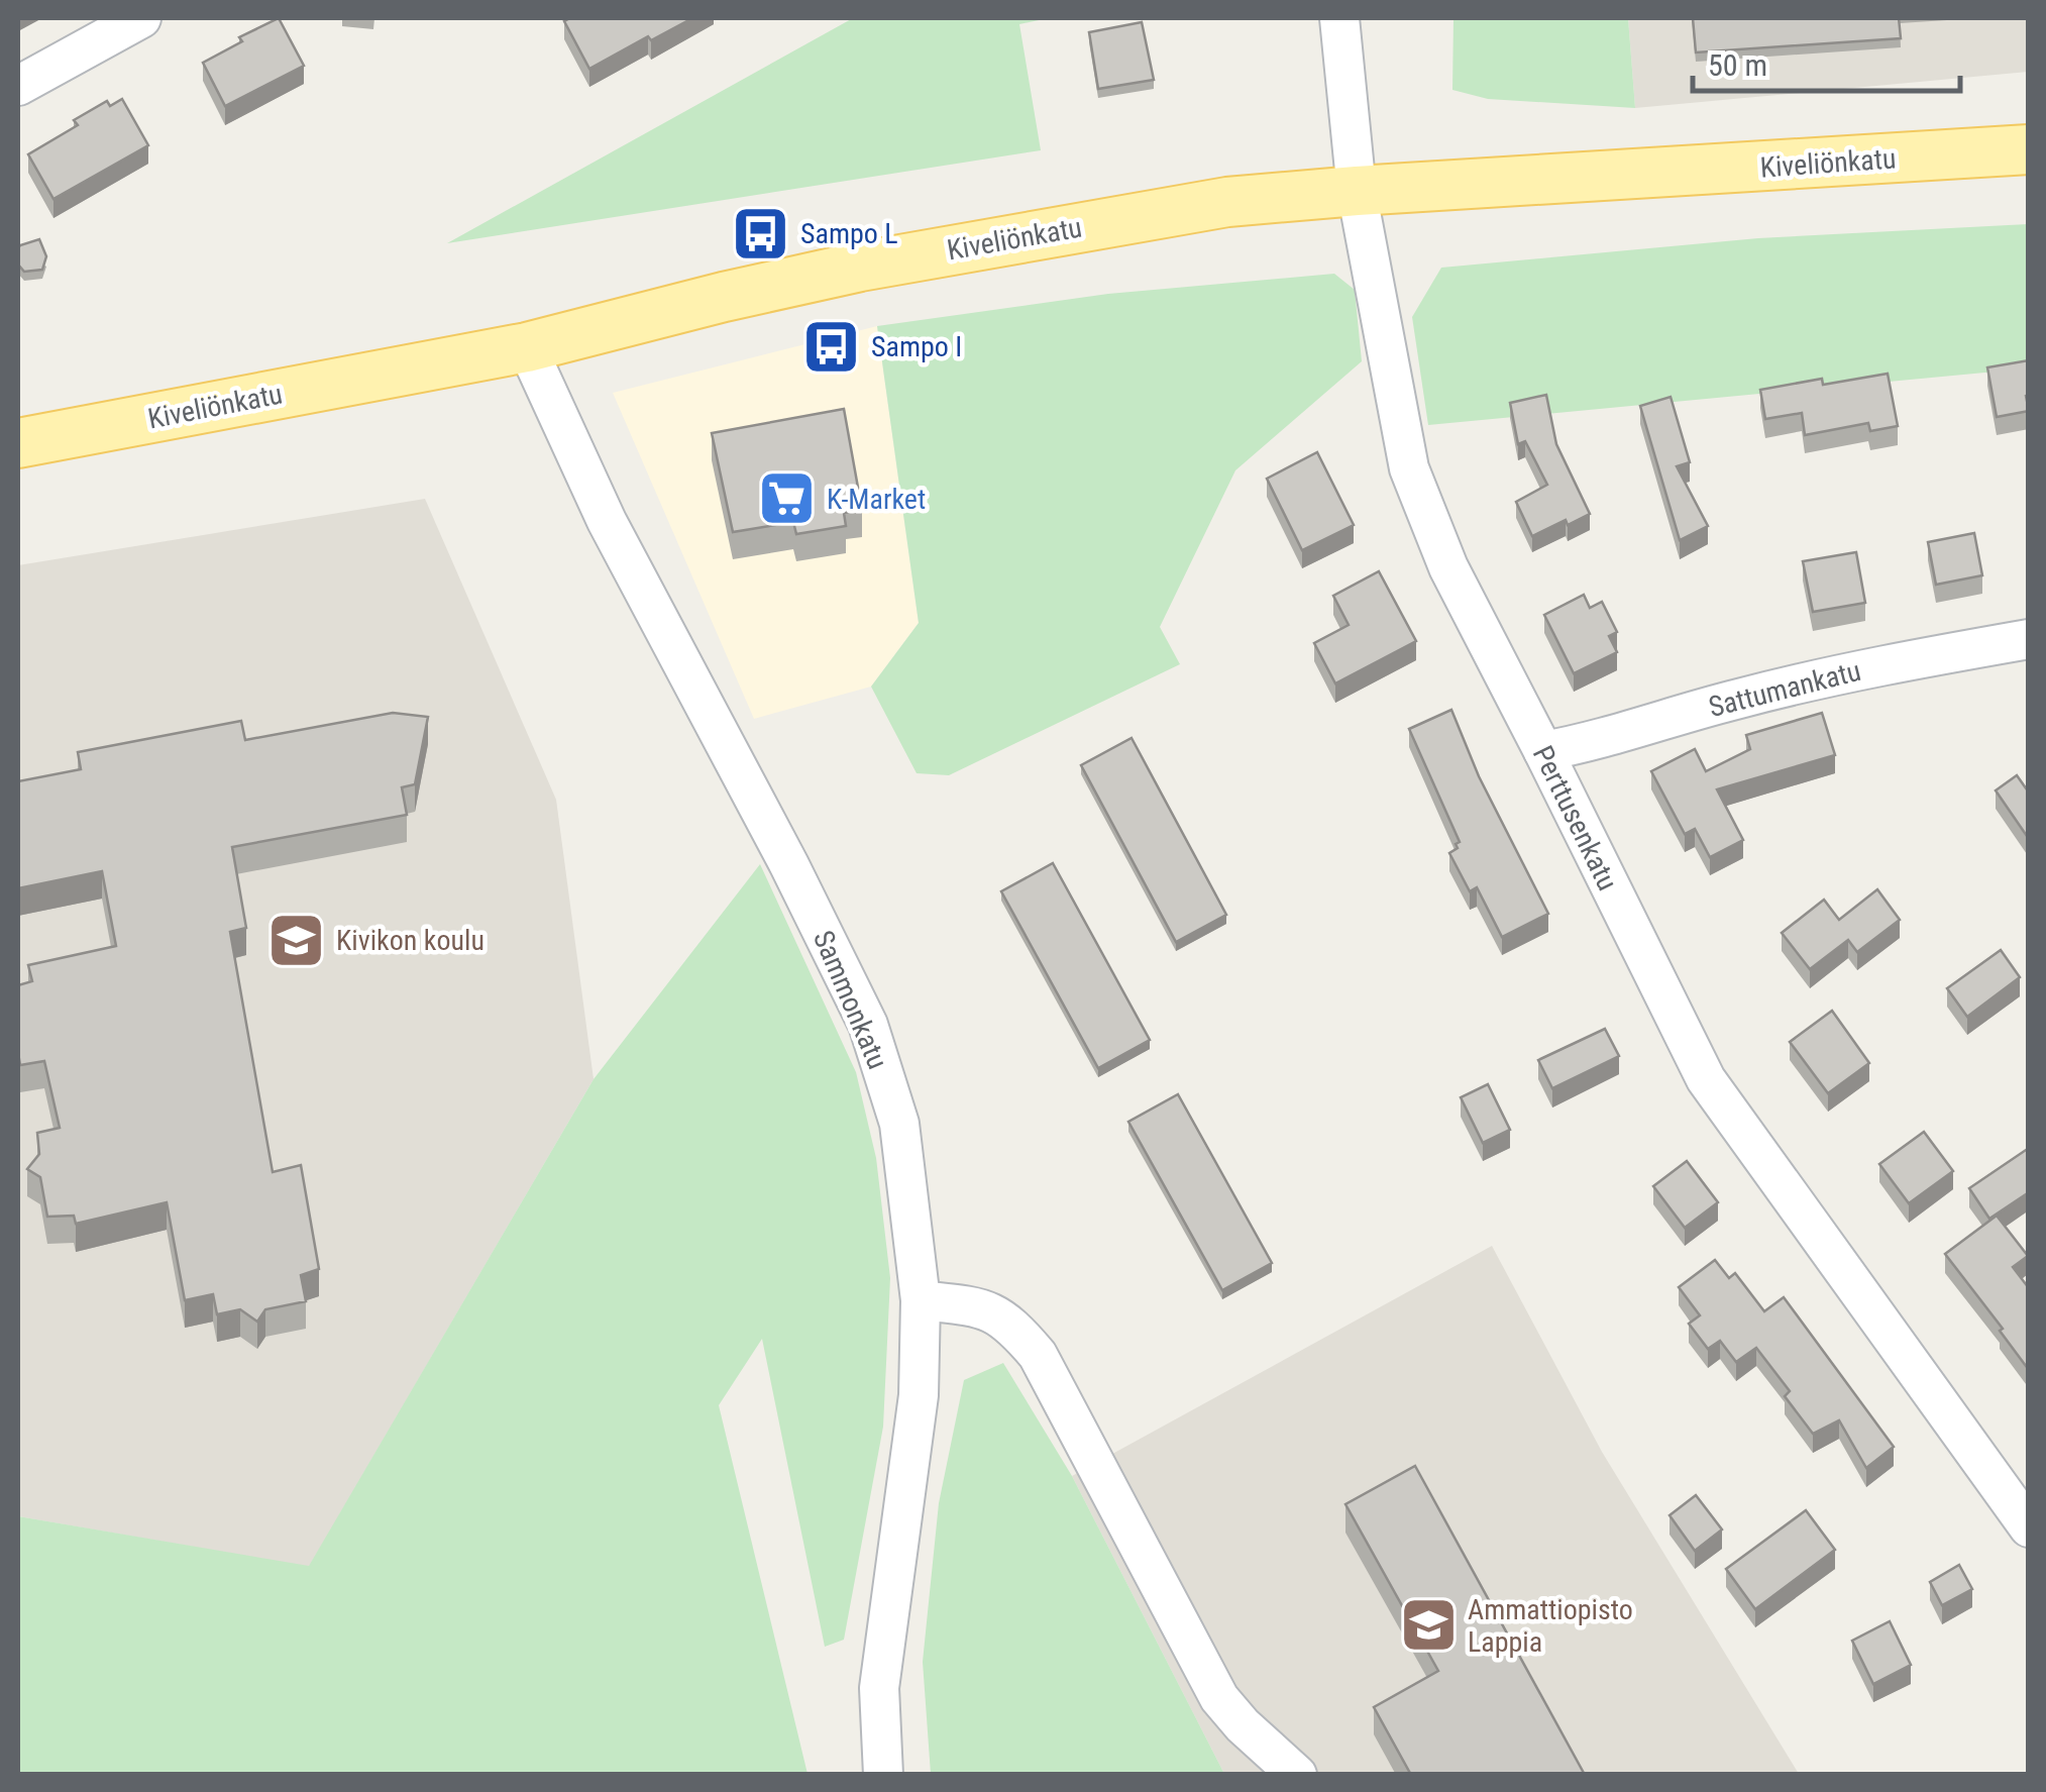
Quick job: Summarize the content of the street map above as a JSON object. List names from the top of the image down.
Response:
{
  "streets": {
    "main road": ["Kiveliönkatu"],
    "street": ["Sattumankatu", "Perttusenkatu", "Sammonkatu"]
  },
  "crossings": [
    ["Kiveliönkatu", "Perttusenkatu"],
    ["Kiveliönkatu", "Sammonkatu"],
    ["Sattumankatu", "Perttusenkatu"]
  ],
  "places": {
    "bus stop": ["Sampo L", "Sampo I"],
    "supermarket": ["K-Market"],
    "school or university": ["Kivikon koulu", "Ammattiopisto Lappia"]
  },
  "scale_bar": "50 m"
}
